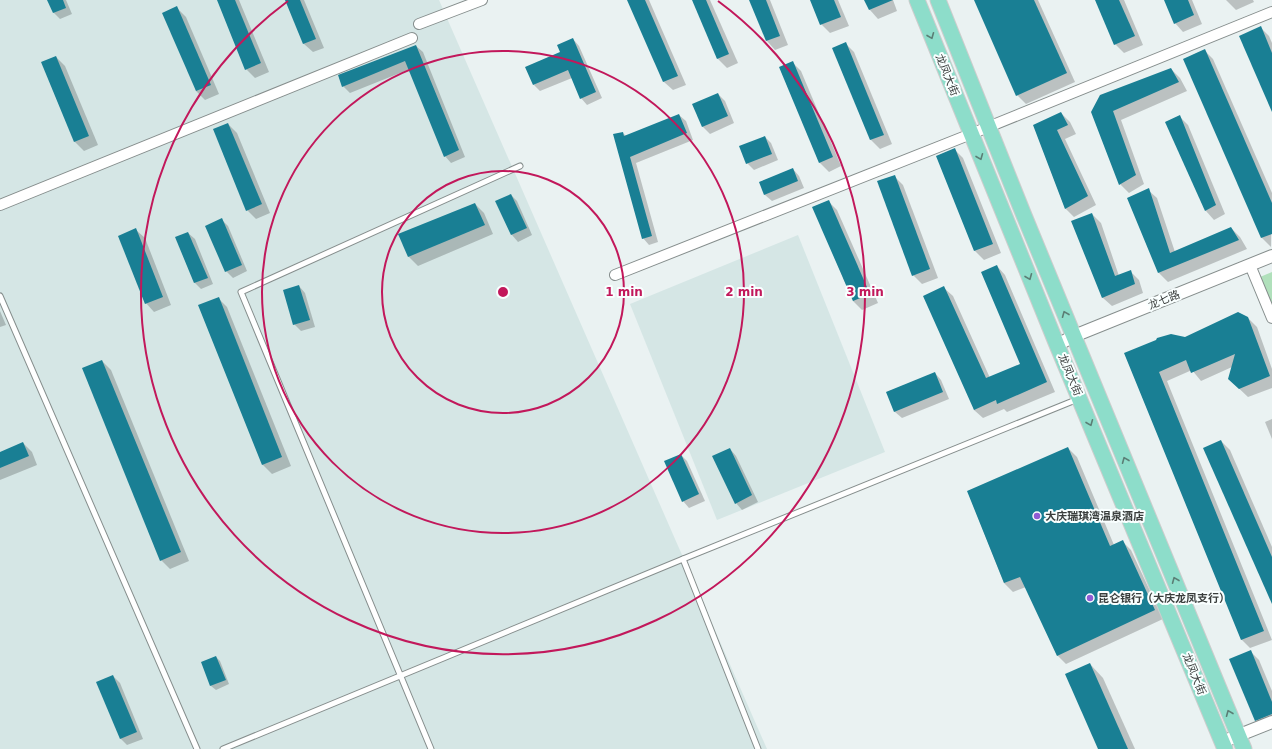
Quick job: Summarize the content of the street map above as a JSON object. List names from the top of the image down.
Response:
{
  "streets": {
    "main road": ["龙凤大街"],
    "street": ["龙七路"]
  },
  "crossings": [
    ["龙凤大街", "龙七路"]
  ],
  "places": ["大庆瑞琪湾温泉酒店", "昆仑银行（大庆龙凤支行）"],
  "rings": ["1 min", "2 min", "3 min"]
}
